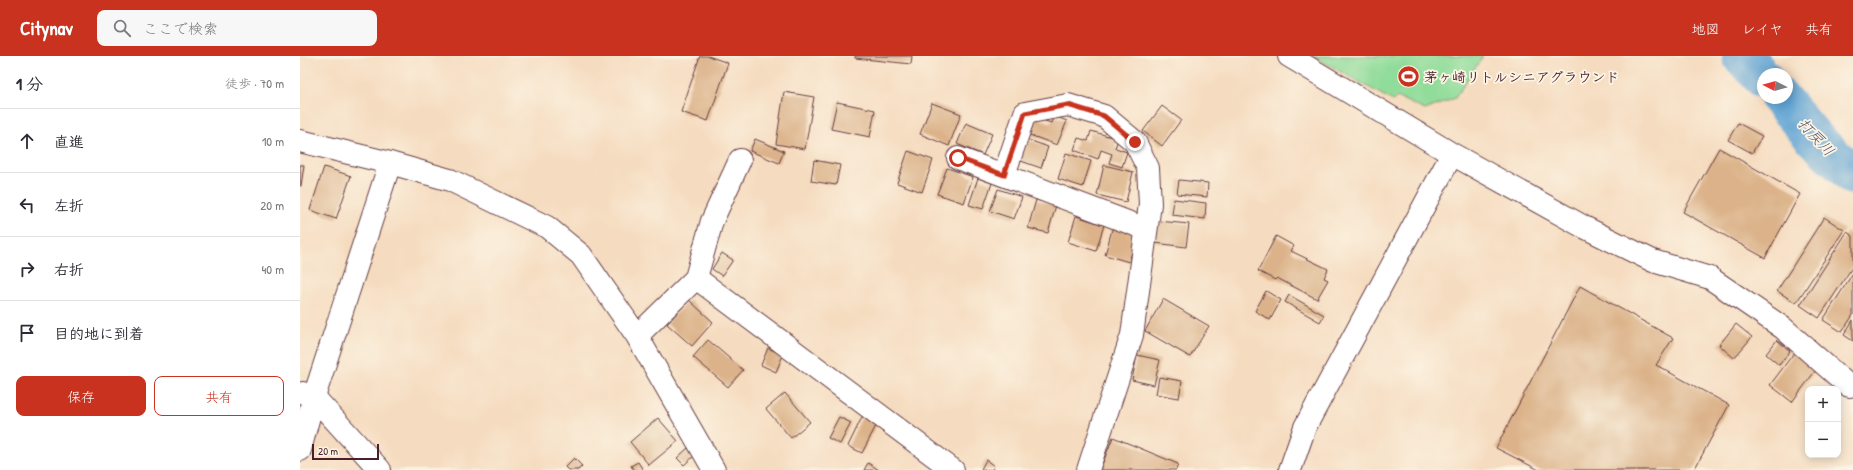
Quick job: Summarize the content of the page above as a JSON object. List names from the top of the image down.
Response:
{
  "water": ["打戻川"],
  "places": {
    "sports": ["茅ヶ崎リトルシニアグラウンド"]
  },
  "scale_bar": "20 m",
  "north": "left",
  "page": {
    "header": "Citynav",
    "search": "ここで検索",
    "nav": ["地図", "レイヤ", "共有"],
    "heading": ["1 分", "徒歩 · 70 m"],
    "list": [
      ["直進", "10 m"],
      ["左折", "20 m"],
      ["右折", "40 m"],
      "目的地に到着"
    ],
    "buttons": ["保存", "共有"],
    "map_buttons": ["+", "−"],
    "scale": "20 m"
  }
}
